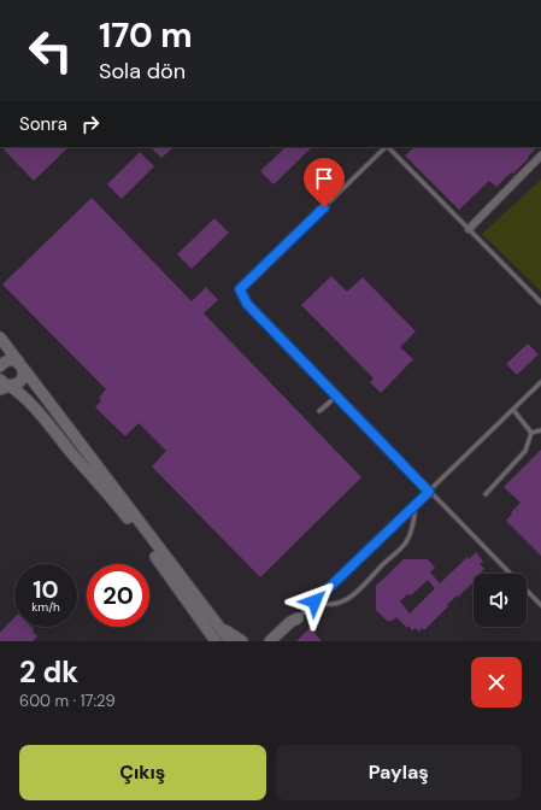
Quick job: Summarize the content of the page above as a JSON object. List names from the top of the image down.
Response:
{
  "page": {
    "turn": ["170 m", "Sola dön"],
    "then": "Sonra",
    "speed": "10 km/h",
    "limit": "20",
    "heading": ["2 dk", "600 m · 17:29"],
    "buttons": ["Çıkış", "Paylaş"]
  }
}
